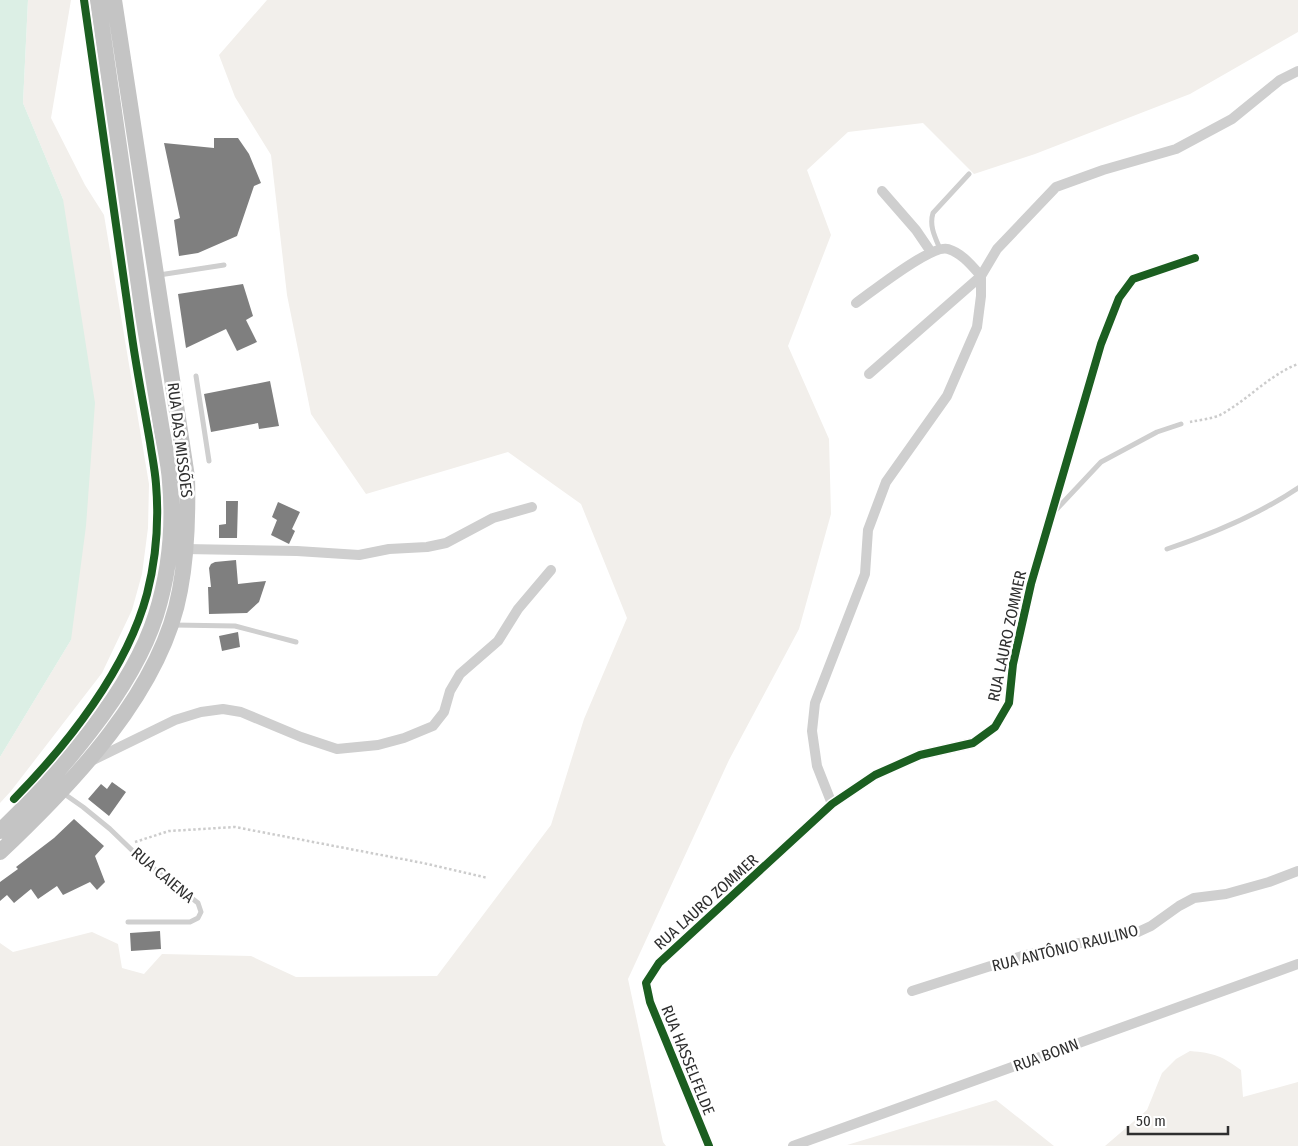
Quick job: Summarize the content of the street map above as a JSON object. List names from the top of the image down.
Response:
{
  "streets": {
    "main road": ["RUA DAS MISSÕES"],
    "street": [
      "RUA LAURO ZOMMER",
      "RUA ANTÔNIO RAULINO",
      "RUA BONN",
      "RUA HASSELFELDE"
    ],
    "lane": ["RUA CAIENA"]
  },
  "crossings": [
    ["RUA DAS MISSÕES", "RUA CAIENA"],
    ["RUA LAURO ZOMMER", "RUA HASSELFELDE"]
  ],
  "scale_bar": "50 m"
}
